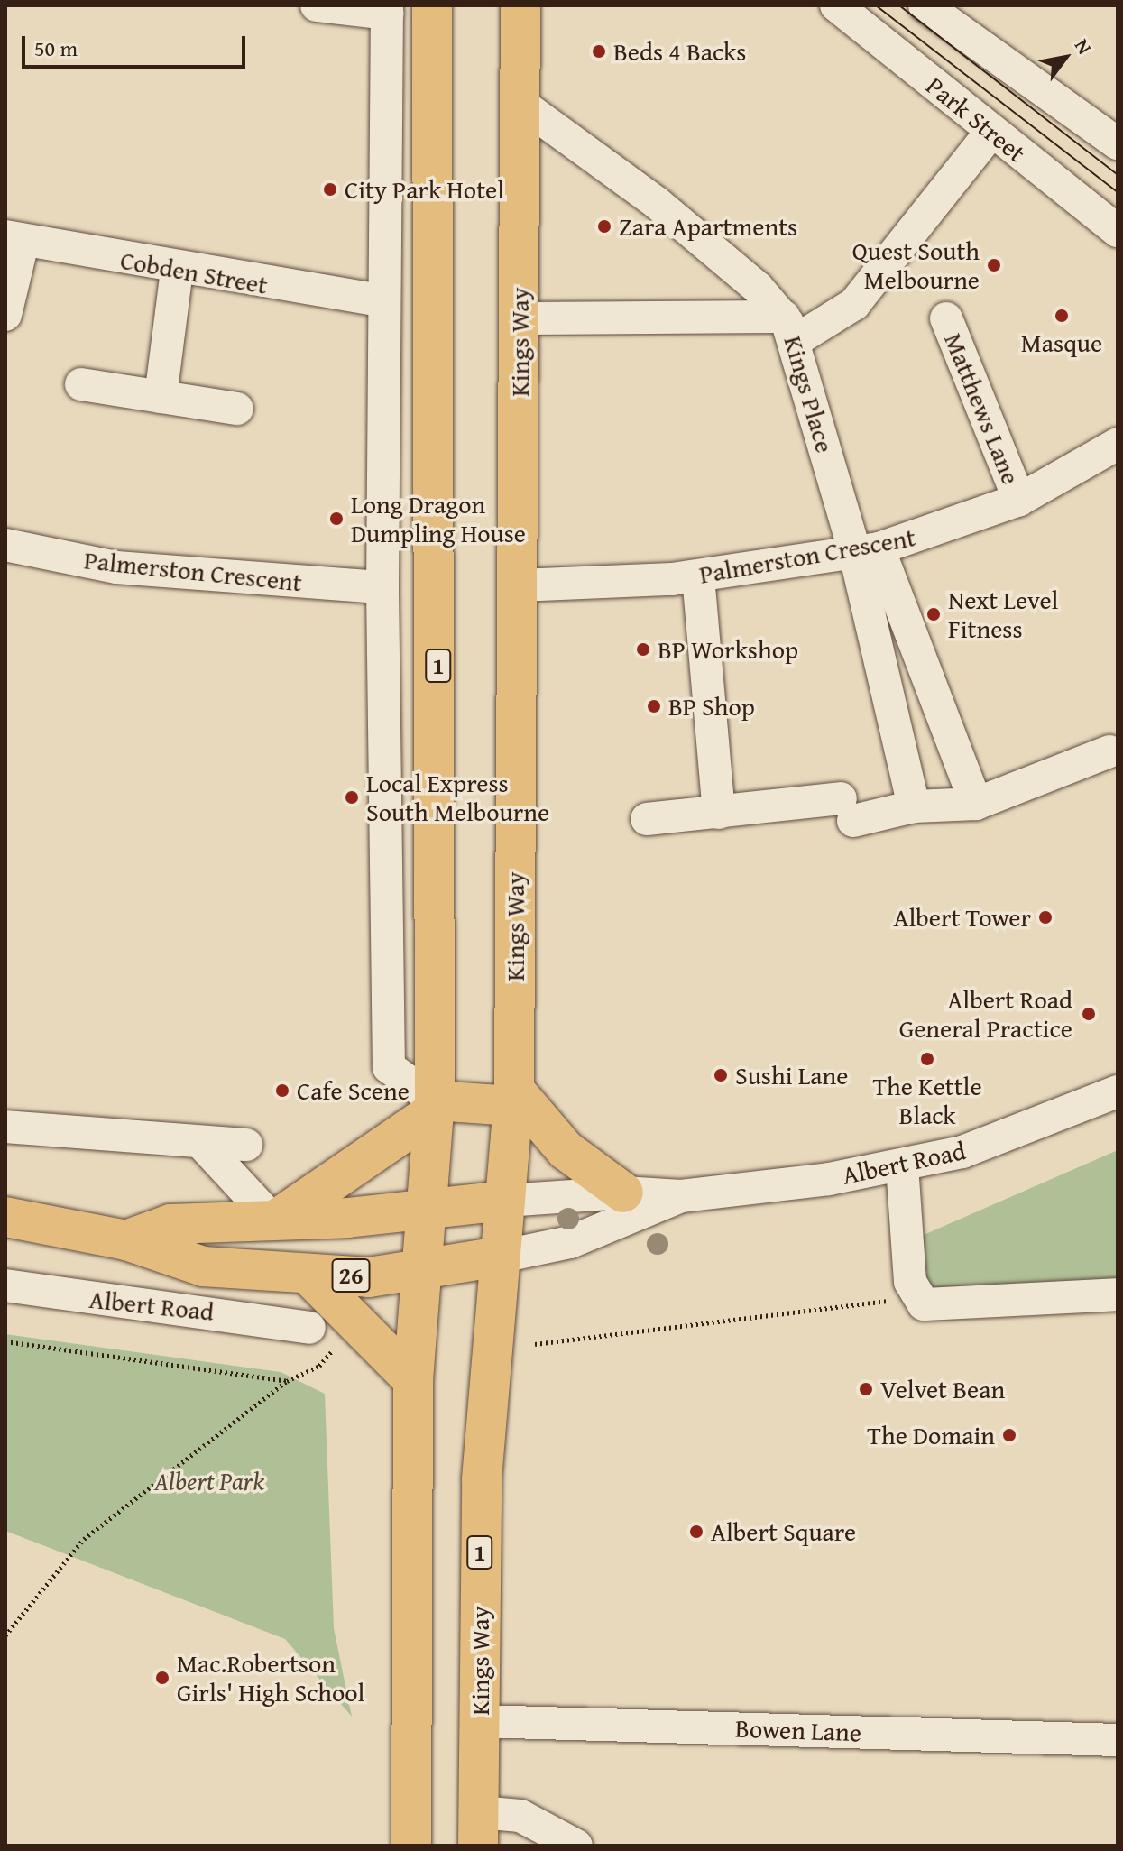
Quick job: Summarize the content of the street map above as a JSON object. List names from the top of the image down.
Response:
{
  "streets": {
    "main road": [
      "Kings Way",
      "1",
      "Albert Road",
      "26"
    ],
    "street": [
      "Park Street",
      "Cobden Street",
      "Kings Place",
      "Matthews Lane",
      "Palmerston Crescent",
      "Bowen Lane"
    ]
  },
  "crossings": [
    ["Kings Way", "Kings Place"],
    ["Kings Way", "Palmerston Crescent"],
    ["Kings Way", "Albert Road"],
    ["Kings Way", "Bowen Lane"],
    ["Kings Place", "Palmerston Crescent"],
    ["Matthews Lane", "Palmerston Crescent"],
    ["1", "Albert Road"]
  ],
  "parks": ["Albert Park"],
  "places": [
    "Beds 4 Backs",
    "City Park Hotel",
    "Zara Apartments",
    "Quest South Melbourne",
    "Masque",
    "Long Dragon Dumpling House",
    "Next Level Fitness",
    "BP Workshop",
    "BP Shop",
    "Local Express South Melbourne",
    "Albert Tower",
    "Albert Road General Practice",
    "The Kettle Black",
    "Sushi Lane",
    "Cafe Scene",
    "Velvet Bean",
    "The Domain",
    "Albert Square",
    "Mac.Robertson Girls' High School"
  ],
  "scale_bar": "50 m",
  "north": "top right"
}
